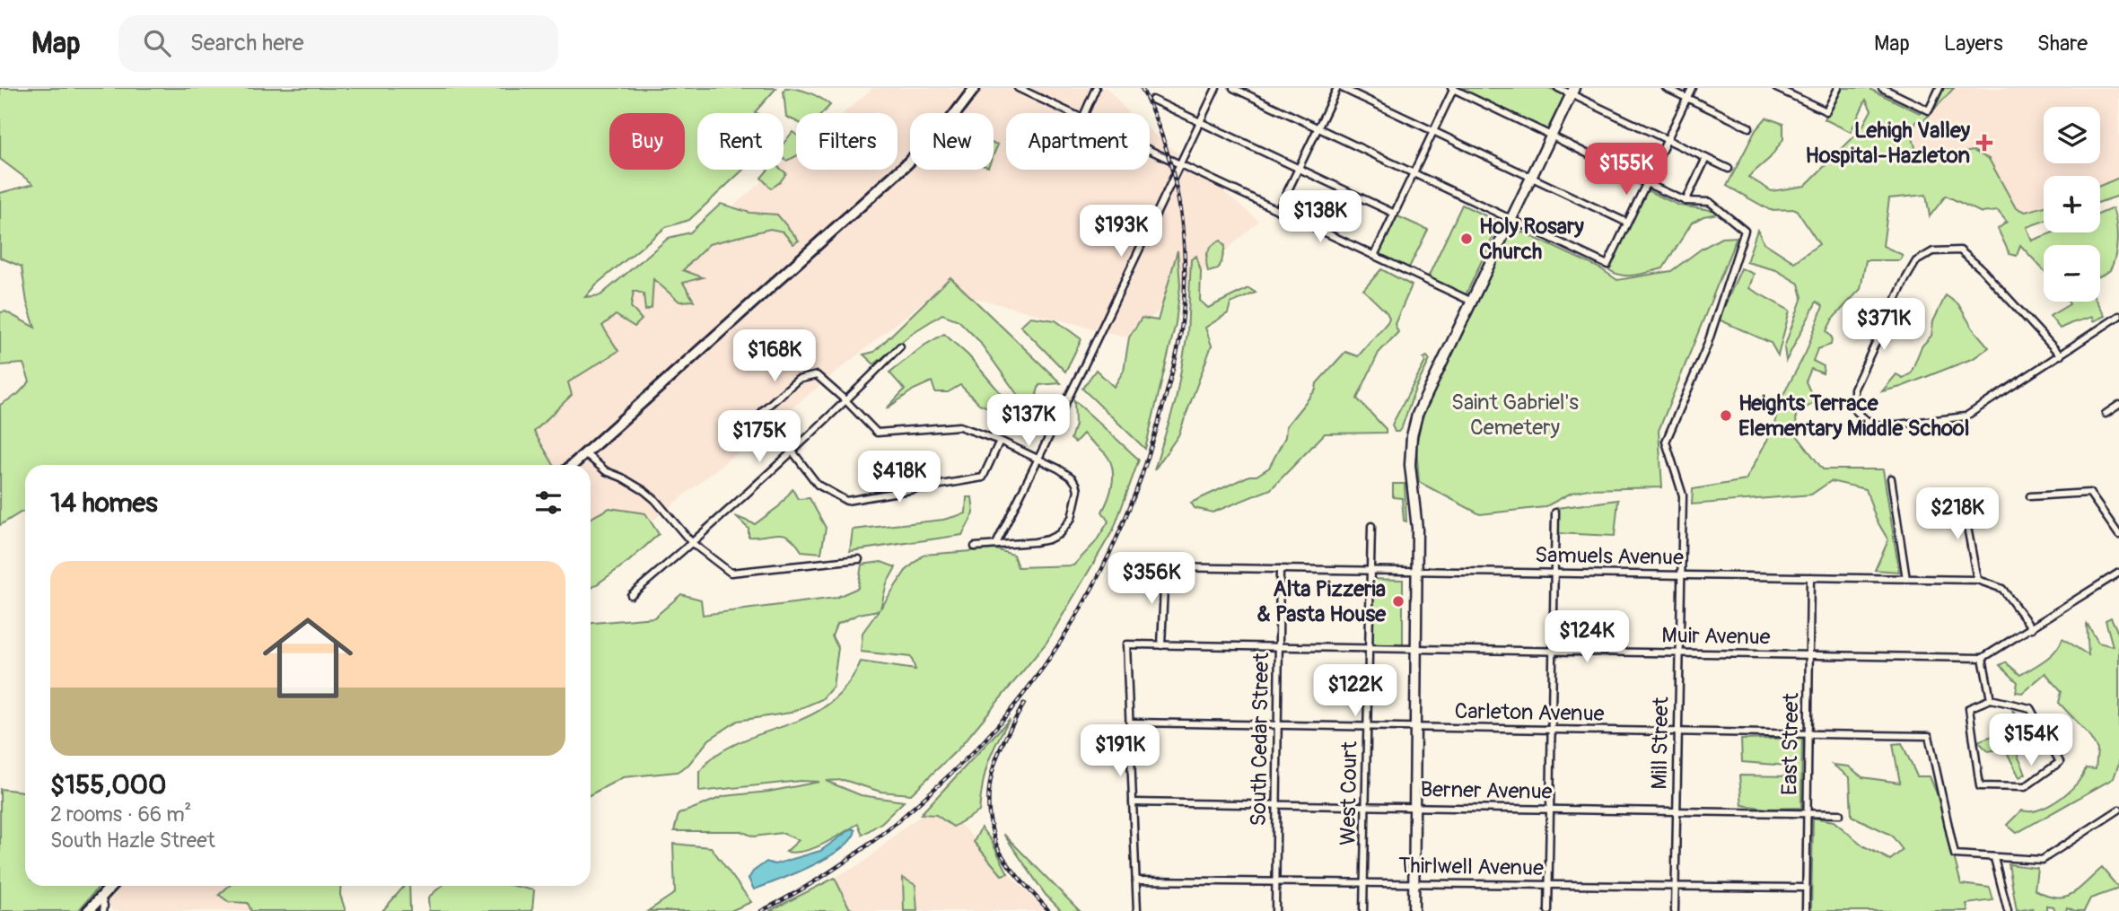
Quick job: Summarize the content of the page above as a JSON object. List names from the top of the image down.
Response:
{
  "streets": {
    "street": [
      "Samuels Avenue",
      "Muir Avenue",
      "Carleton Avenue",
      "South Cedar Street",
      "Mill Street",
      "East Street",
      "Berner Avenue",
      "West Court",
      "Thirlwell Avenue"
    ]
  },
  "crossings": [
    ["Samuels Avenue", "Muir Avenue"],
    ["Samuels Avenue", "South Cedar Street"],
    ["Samuels Avenue", "Mill Street"],
    ["Samuels Avenue", "East Street"],
    ["Samuels Avenue", "West Court"],
    ["Muir Avenue", "Carleton Avenue"],
    ["Muir Avenue", "South Cedar Street"],
    ["Muir Avenue", "Mill Street"],
    ["Muir Avenue", "East Street"],
    ["Muir Avenue", "West Court"],
    ["Carleton Avenue", "South Cedar Street"],
    ["Carleton Avenue", "Mill Street"],
    ["Carleton Avenue", "East Street"],
    ["Carleton Avenue", "West Court"],
    ["South Cedar Street", "Berner Avenue"],
    ["South Cedar Street", "Thirlwell Avenue"],
    ["Mill Street", "Berner Avenue"],
    ["Mill Street", "Thirlwell Avenue"],
    ["East Street", "Berner Avenue"],
    ["East Street", "Thirlwell Avenue"],
    ["Berner Avenue", "West Court"],
    ["West Court", "Thirlwell Avenue"]
  ],
  "parks": ["Saint Gabriel's Cemetery"],
  "places": {
    "health": ["Lehigh Valley Hospital-Hazleton"],
    "other": ["Holy Rosary Church", "Heights Terrace Elementary Middle School", "Alta Pizzeria & Pasta House"]
  },
  "page": {
    "header": "Map",
    "search": "Search here",
    "nav": ["Map", "Layers", "Share"],
    "map_buttons": ["+", "−"],
    "chip": [
      "Buy",
      "Rent",
      "Filters",
      "New",
      "Apartment"
    ],
    "price": [
      "$155K",
      "$138K",
      "$193K",
      "$371K",
      "$168K",
      "$137K",
      "$175K",
      "$418K",
      "$218K",
      "$356K",
      "$124K",
      "$122K",
      "$154K",
      "$191K"
    ],
    "heading": "14 homes",
    "list": [
      {
        "name": "$155,000",
        "note": "2 rooms · 66 m² · South Hazle Street"
      }
    ]
  }
}
